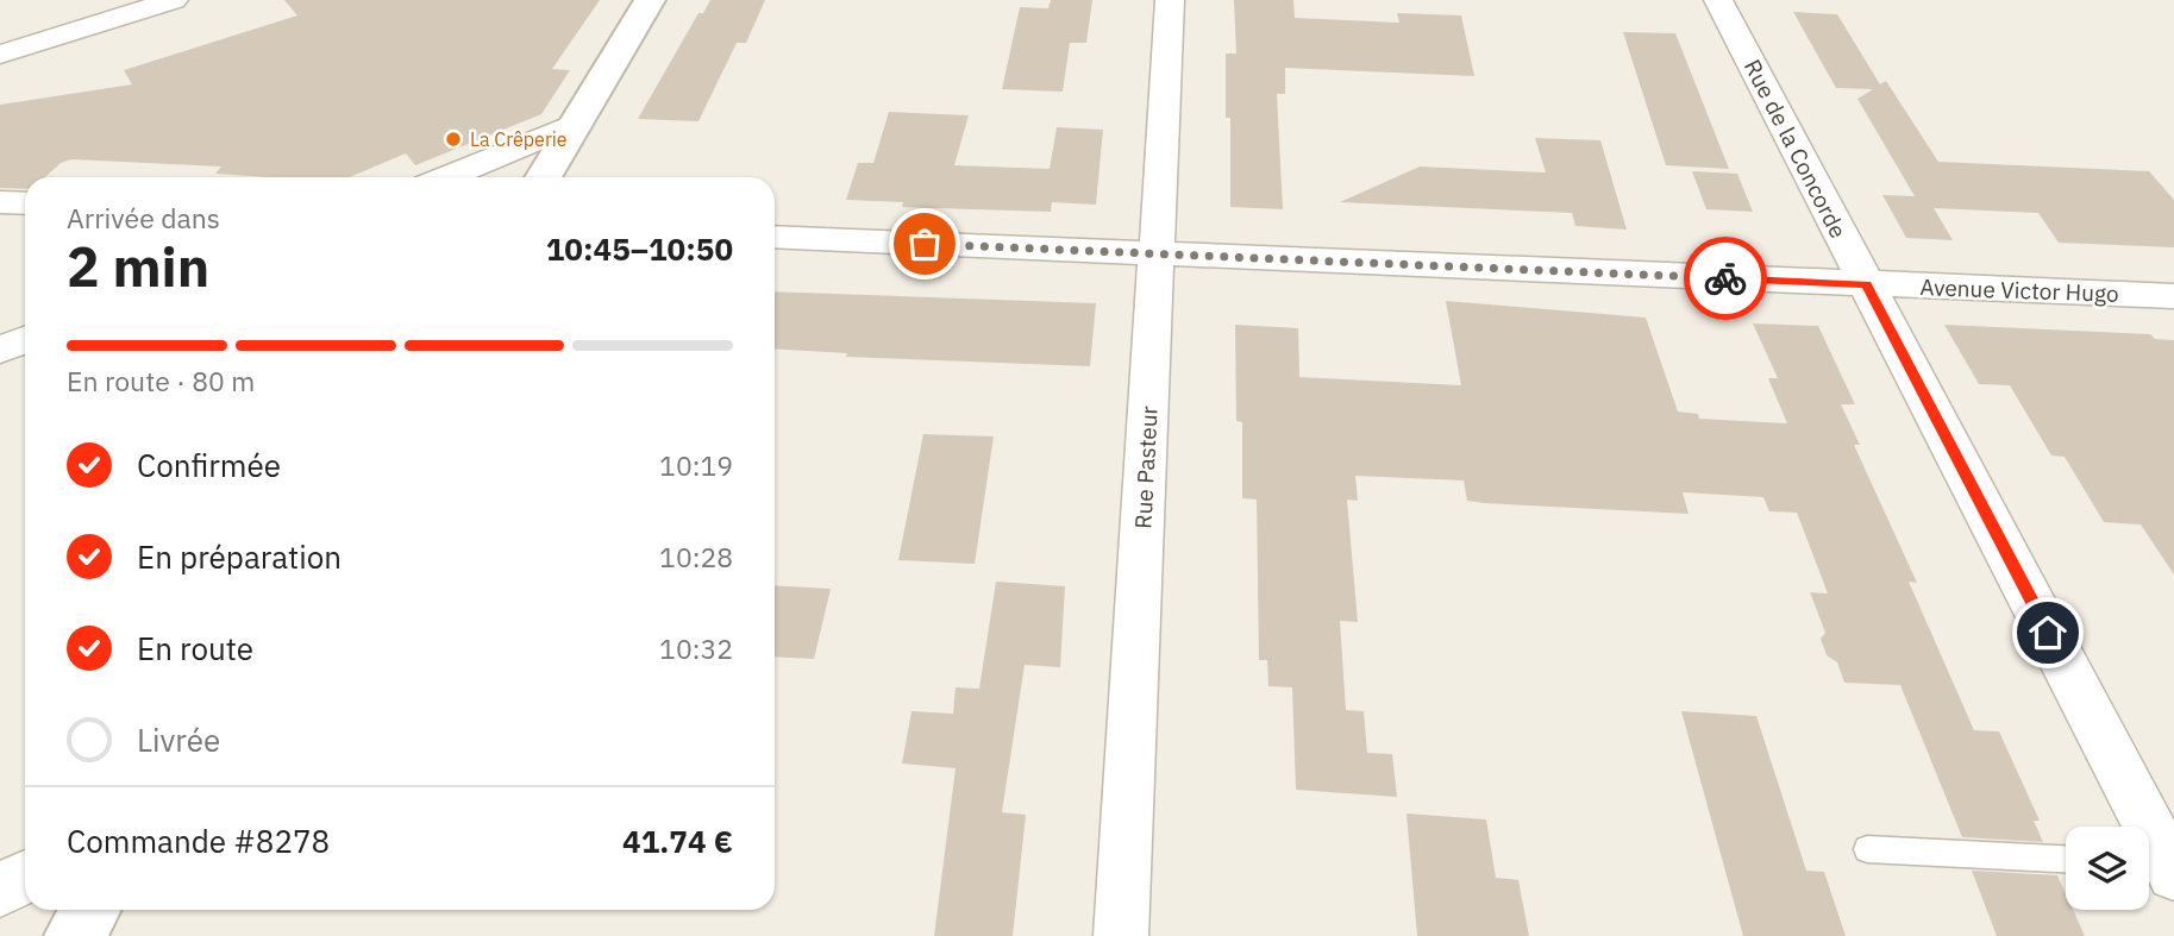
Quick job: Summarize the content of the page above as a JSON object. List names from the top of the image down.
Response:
{
  "streets": {
    "street": ["Rue de la Concorde", "Avenue Victor Hugo", "Rue Pasteur"]
  },
  "crossings": [
    ["Rue de la Concorde", "Avenue Victor Hugo"],
    ["Avenue Victor Hugo", "Rue Pasteur"]
  ],
  "places": ["La Crêperie"],
  "page": {
    "heading": ["2 min", "Arrivée dans", "10:45–10:50"],
    "panel": ["Commande #8278", "41.74 €"],
    "bar": "En route · 80 m",
    "list": [
      ["Confirmée", "10:19"],
      ["En préparation", "10:28"],
      ["En route", "10:32"],
      "Livrée"
    ]
  }
}
